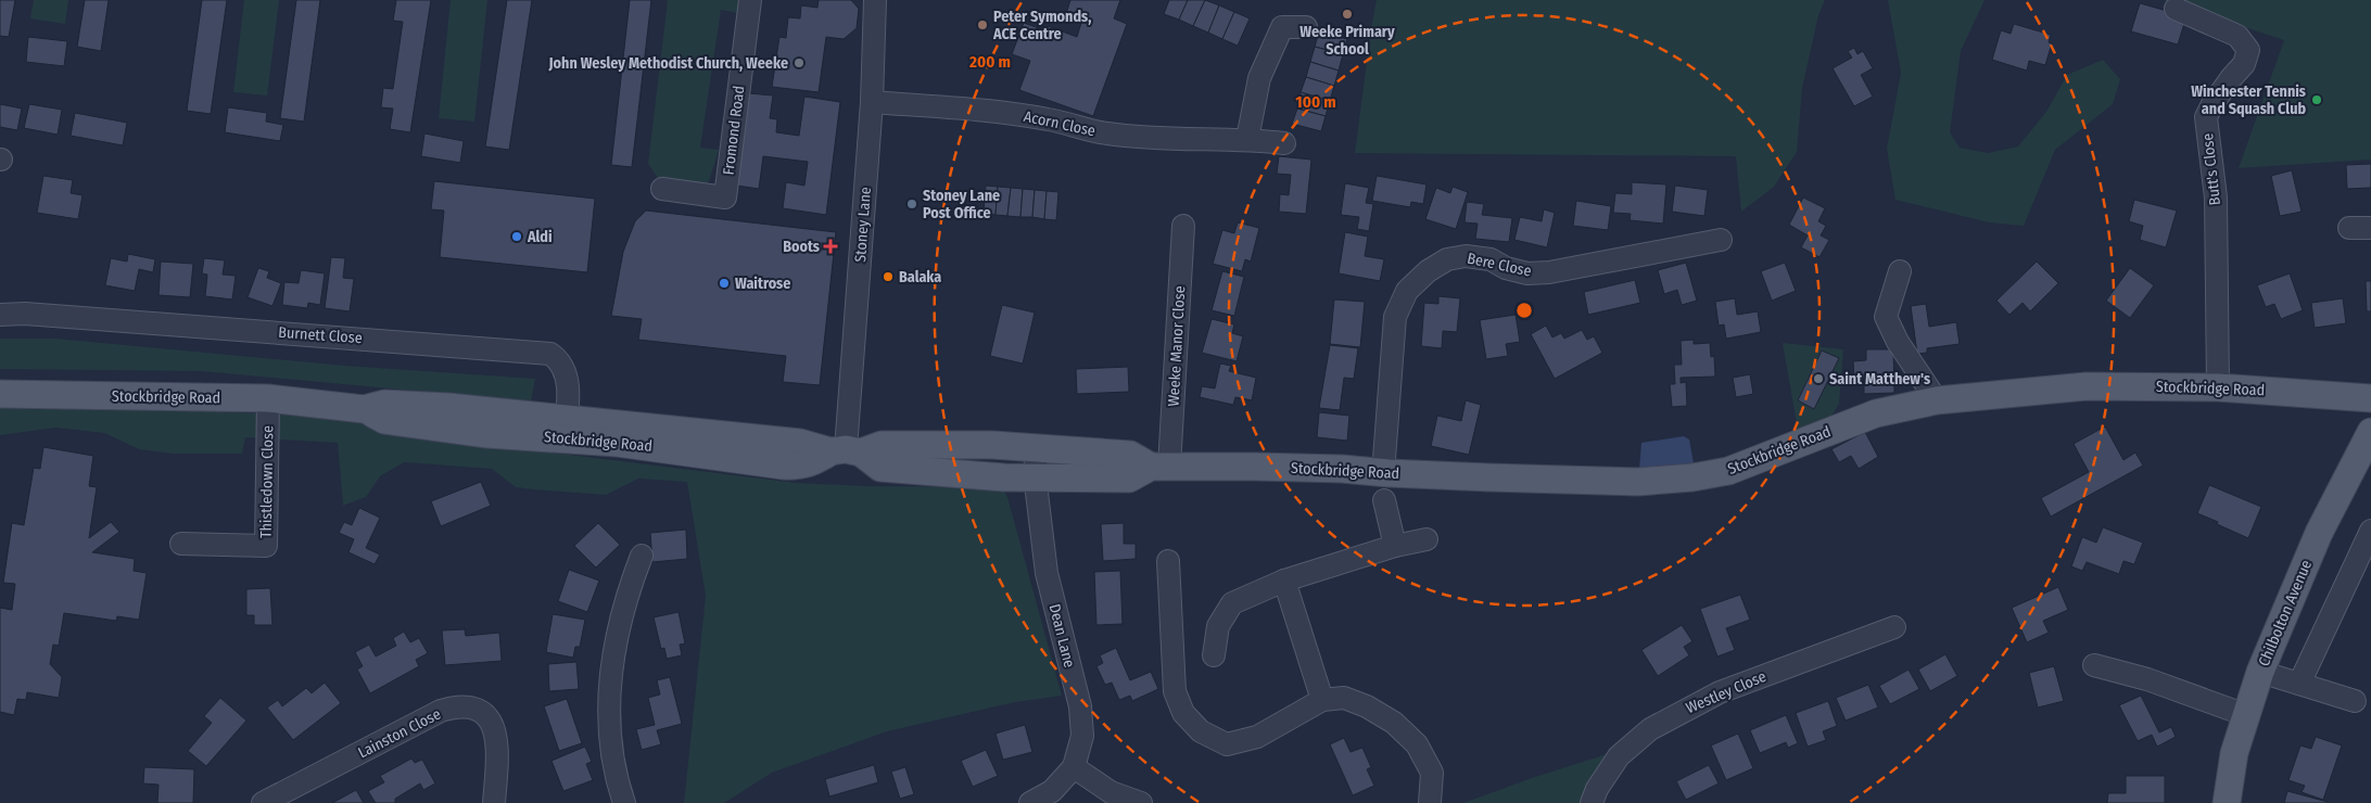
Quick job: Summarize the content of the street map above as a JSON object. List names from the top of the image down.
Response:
{
  "streets": {
    "main road": ["Stockbridge Road", "Chilbolton Avenue"],
    "street": [
      "Acorn Close",
      "Fromond Road",
      "Butt's Close",
      "Stoney Lane",
      "Bere Close",
      "Burnett Close",
      "Weeke Manor Close",
      "Thistledown Close",
      "Dean Lane",
      "Westley Close",
      "Lainston Close"
    ]
  },
  "crossings": [
    ["Acorn Close", "Stoney Lane"],
    ["Butt's Close", "Stockbridge Road"],
    ["Stoney Lane", "Stockbridge Road"],
    ["Bere Close", "Stockbridge Road"],
    ["Burnett Close", "Stockbridge Road"],
    ["Weeke Manor Close", "Stockbridge Road"],
    ["Stockbridge Road", "Thistledown Close"],
    ["Stockbridge Road", "Dean Lane"]
  ],
  "places": {
    "other": [
      "Weeke Primary School",
      "Peter Symonds, ACE Centre",
      "John Wesley Methodist Church, Weeke",
      "Winchester Tennis and Squash Club",
      "Stoney Lane Post Office",
      "Aldi",
      "Balaka",
      "Waitrose",
      "Saint Matthew's"
    ],
    "health": ["Boots"]
  },
  "rings": ["200 m", "100 m"]
}
